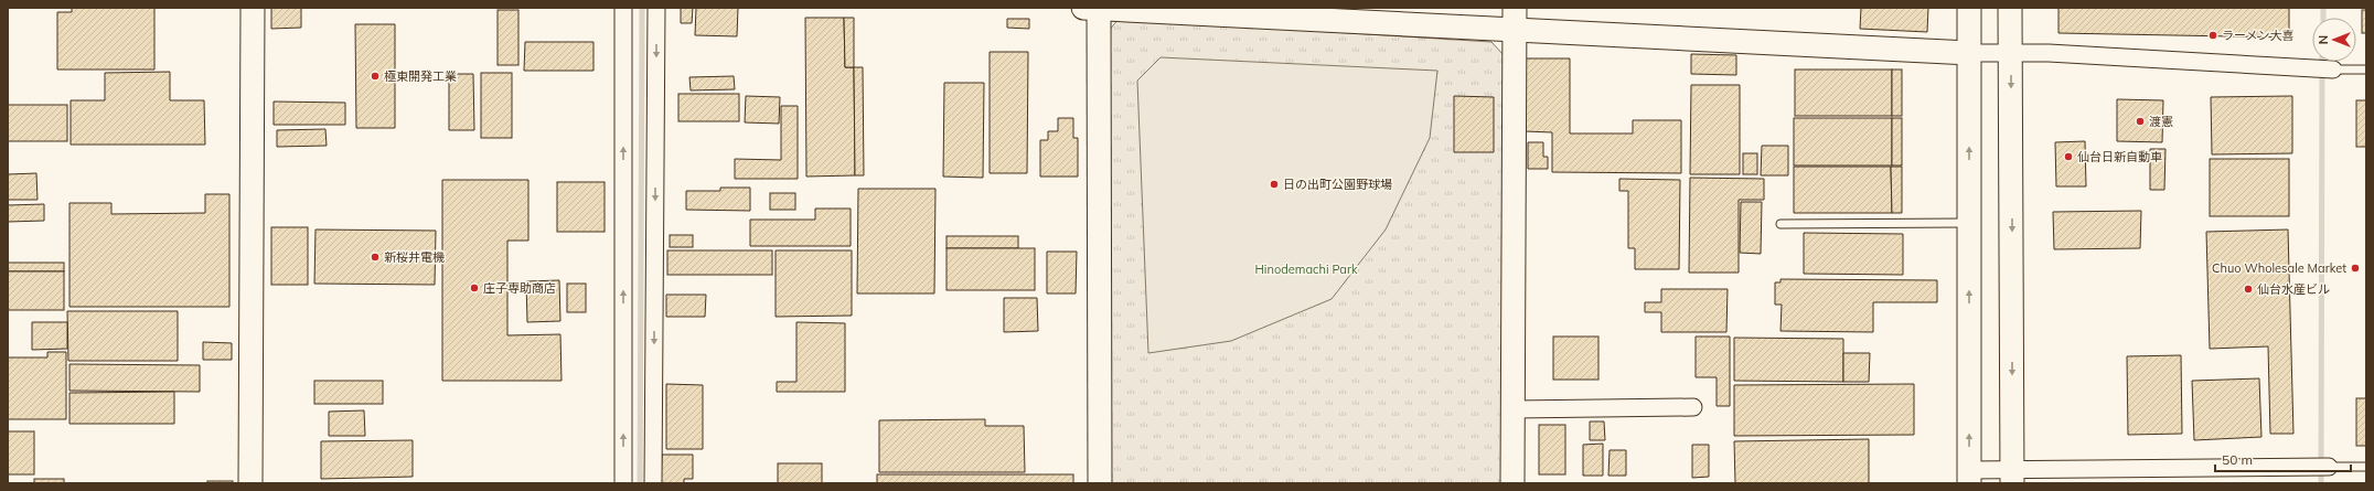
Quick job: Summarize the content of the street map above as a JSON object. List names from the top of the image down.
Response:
{
  "parks": ["Hinodemachi Park"],
  "places": [
    "ラーメン大喜",
    "極東開発工業",
    "渡憲",
    "仙台日新自動車",
    "日の出町公園野球場",
    "新桜井電機",
    "Chuo Wholesale Market",
    "庄子専助商店",
    "仙台水産ビル"
  ],
  "scale_bar": "50 m",
  "north": "left"
}
